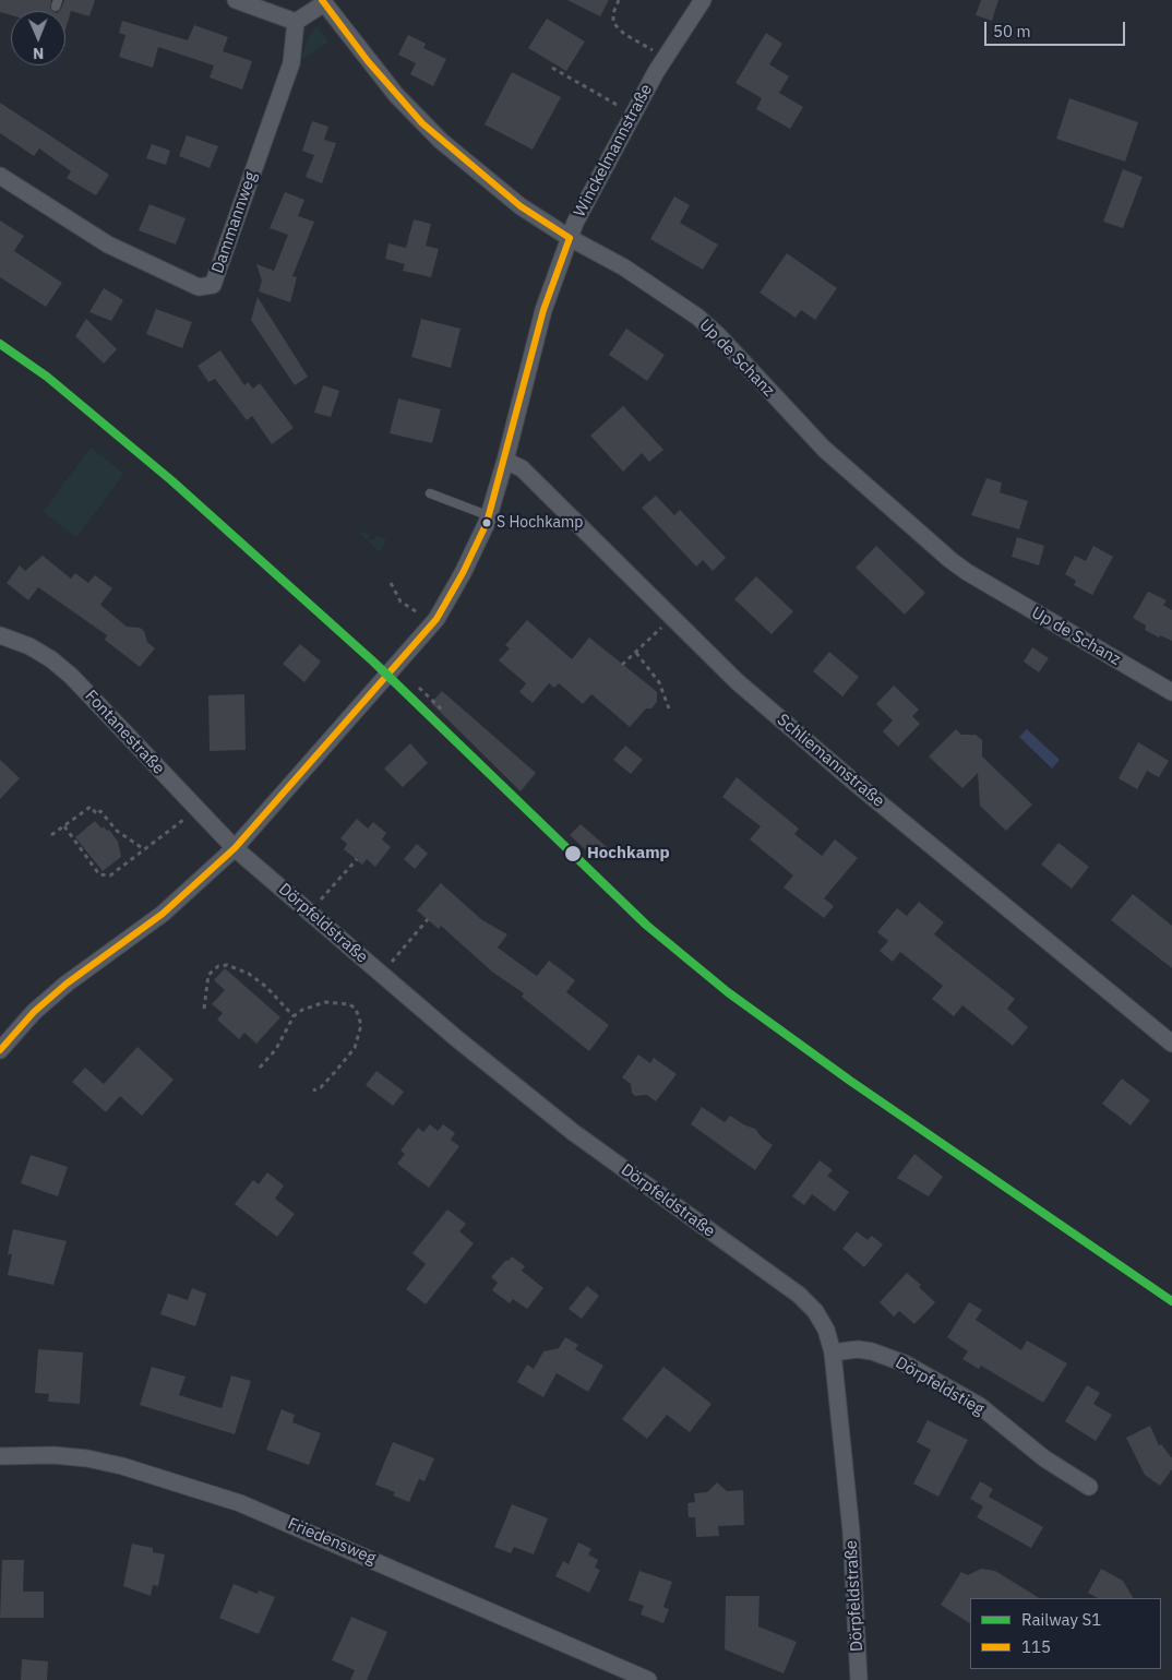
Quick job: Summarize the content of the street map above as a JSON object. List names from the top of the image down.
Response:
{
  "streets": {
    "street": [
      "Winckelmannstraße",
      "Dammannweg",
      "Up de Schanz",
      "Fontanestraße",
      "Schliemannstraße",
      "Dörpfeldstraße",
      "Dörpfeldstieg",
      "Friedensweg"
    ]
  },
  "crossings": [
    ["Winckelmannstraße", "Up de Schanz"],
    ["Winckelmannstraße", "Fontanestraße"],
    ["Winckelmannstraße", "Schliemannstraße"],
    ["Winckelmannstraße", "Dörpfeldstraße"],
    ["Fontanestraße", "Dörpfeldstraße"],
    ["Dörpfeldstraße", "Dörpfeldstieg"]
  ],
  "places": ["S Hochkamp", "Hochkamp"],
  "lines": ["transit line 115", "rail line S1"],
  "legend": ["Railway S1", "115"],
  "scale_bar": "50 m",
  "north": "bottom"
}
